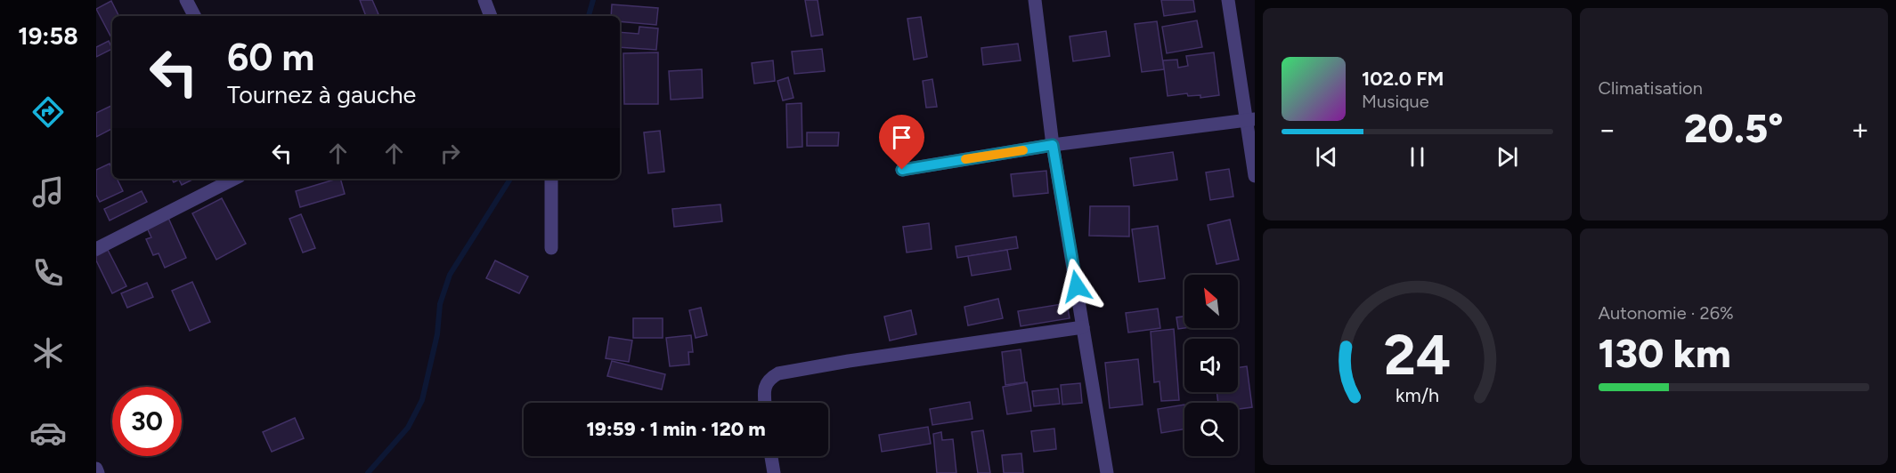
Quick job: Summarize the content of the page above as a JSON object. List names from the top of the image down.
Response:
{
  "north": "top left",
  "page": {
    "tabs": "19:58",
    "tile": [
      "Climatisation",
      ["Autonomie · 26%", "130 km"]
    ],
    "turn": ["60 m", "Tournez à gauche"],
    "song": ["102.0 FM", "Musique"],
    "heat": ["−", "20.5°", "+"],
    "limit": "30",
    "trip": "19:59 · 1 min · 120 m",
    "gauge": ["24", "km/h"]
  }
}
